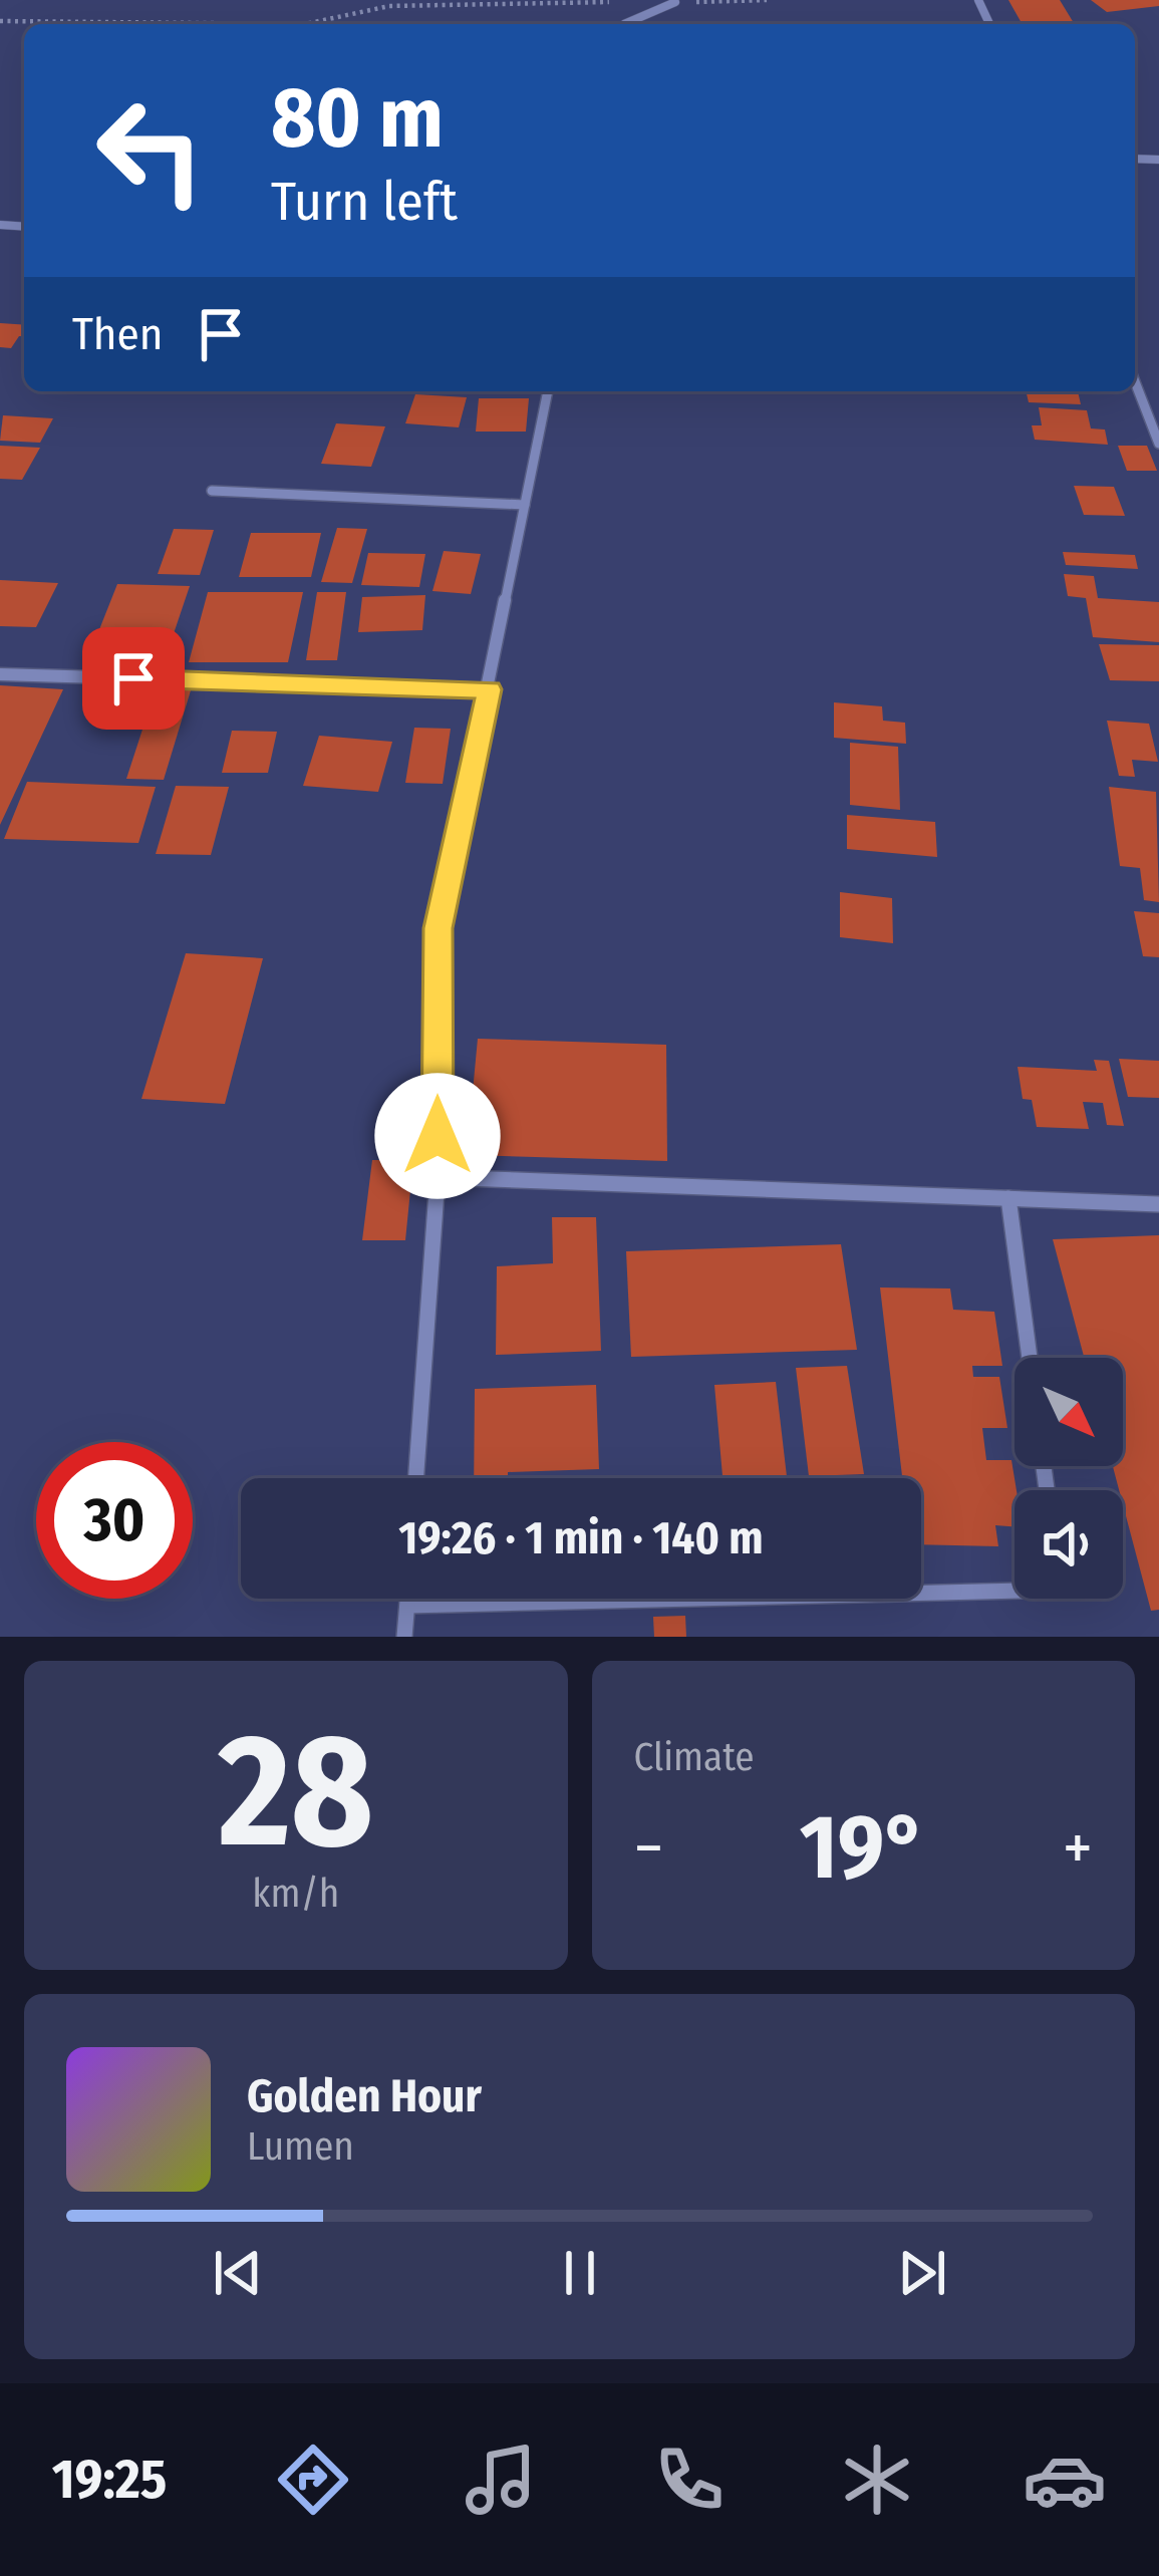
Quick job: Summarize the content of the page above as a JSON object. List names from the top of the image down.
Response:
{
  "north": "bottom right",
  "page": {
    "turn": ["80 m", "Turn left"],
    "then": "Then",
    "limit": "30",
    "trip": "19:26 · 1 min · 140 m",
    "tile": [
      ["28", "km/h"],
      "Climate"
    ],
    "heat": ["−", "19°", "+"],
    "song": ["Golden Hour", "Lumen"],
    "tabs": "19:25"
  }
}
